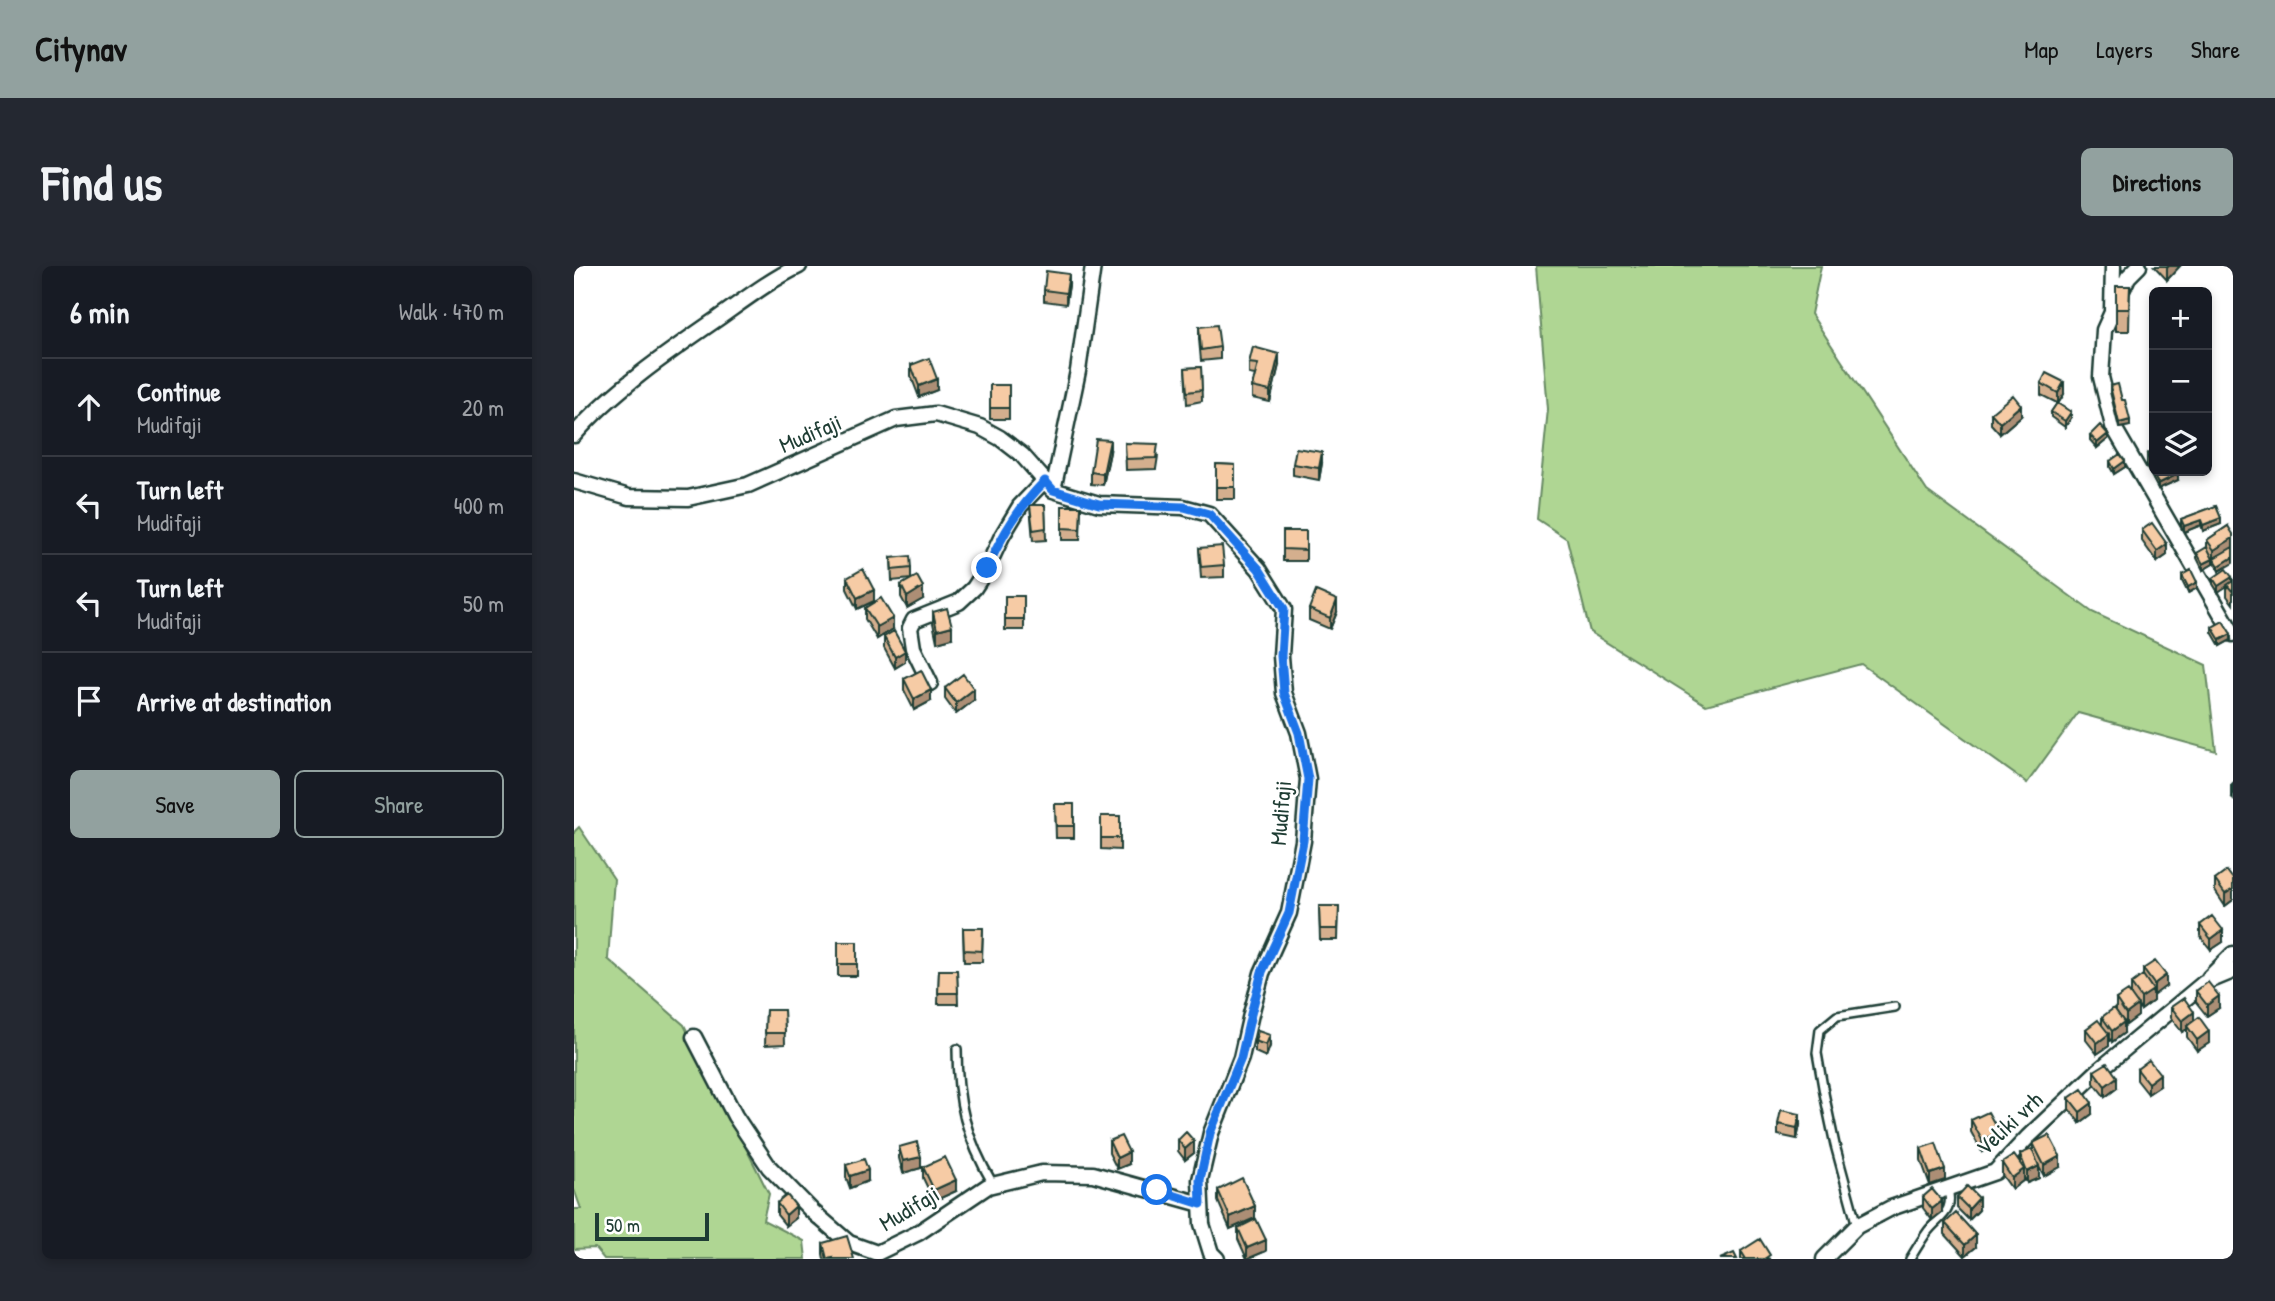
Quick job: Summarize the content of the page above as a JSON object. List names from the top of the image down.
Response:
{
  "streets": {
    "street": ["Mudifaji", "Veliki vrh"]
  },
  "scale_bar": "50 m",
  "page": {
    "header": "Citynav",
    "nav": ["Map", "Layers", "Share"],
    "buttons": [
      "Directions",
      ["Save", "Share"]
    ],
    "title": "Find us",
    "heading": ["6 min", "Walk · 470 m"],
    "map_buttons": ["+", "−"],
    "list": [
      ["Continue", "Mudifaji", "20 m"],
      ["Turn left", "Mudifaji", "400 m"],
      ["Turn left", "Mudifaji", "50 m"],
      "Arrive at destination"
    ],
    "scale": "50 m"
  }
}
